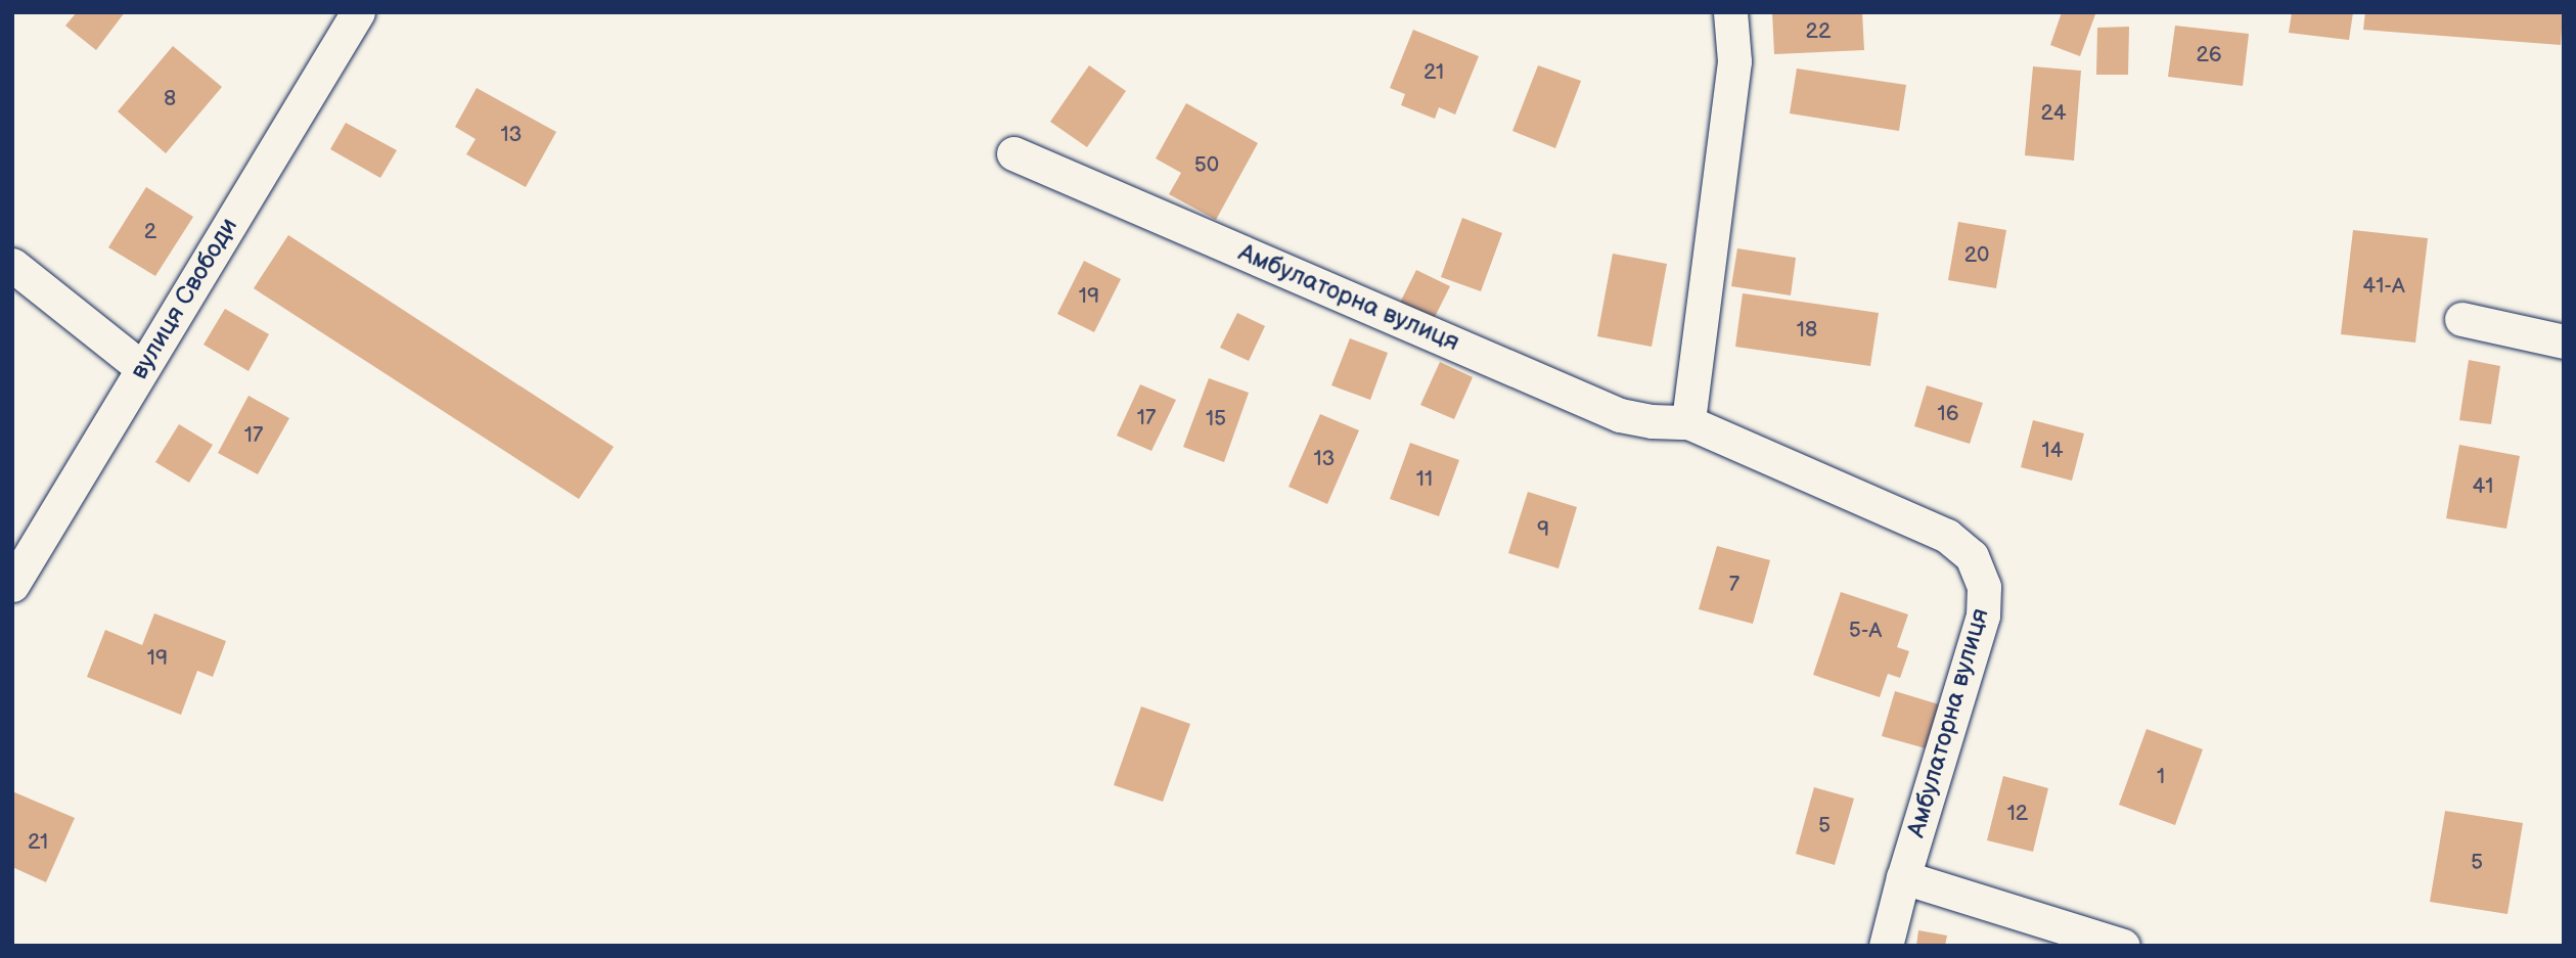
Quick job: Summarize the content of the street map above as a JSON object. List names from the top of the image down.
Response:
{
  "streets": {
    "street": ["Амбулаторна вулиця", "вулиця Свободи"]
  },
  "house_numbers": [
    "22",
    "26",
    "21",
    "8",
    "24",
    "13",
    "50",
    "2",
    "20",
    "41-А",
    "19",
    "18",
    "16",
    "17",
    "15",
    "17",
    "14",
    "13",
    "11",
    "41",
    "9",
    "7",
    "5-А",
    "19",
    "1",
    "12",
    "5",
    "21",
    "5"
  ]
}
